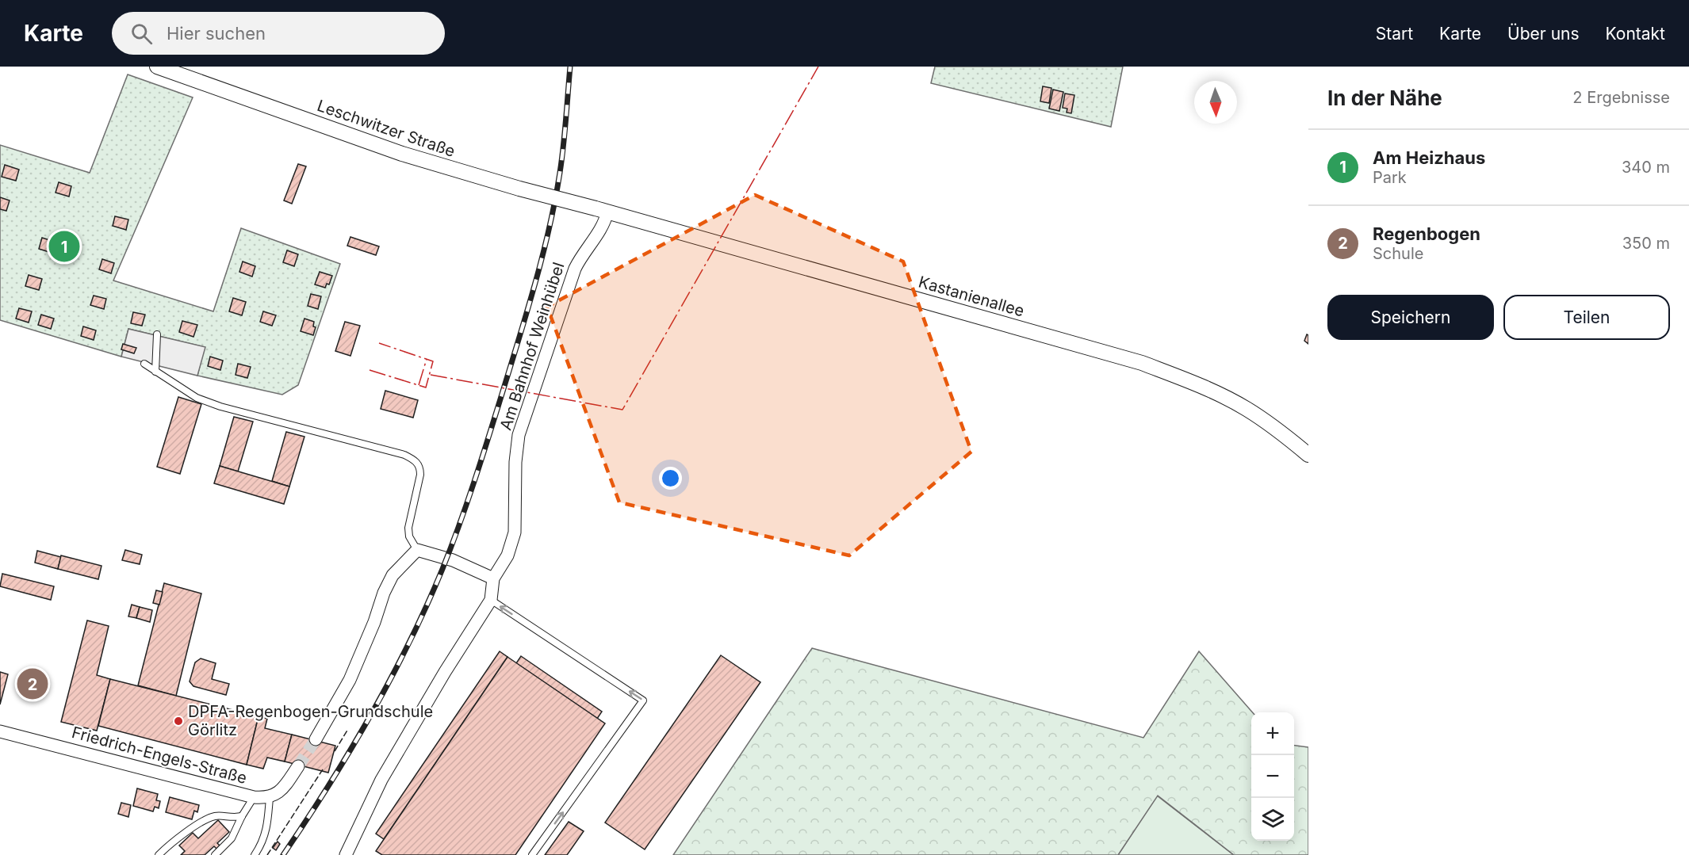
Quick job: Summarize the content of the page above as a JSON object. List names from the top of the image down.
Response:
{
  "streets": {
    "street": [
      "Leschwitzer Straße",
      "Kastanienallee",
      "Am Bahnhof Weinhübel",
      "Friedrich-Engels-Straße"
    ]
  },
  "crossings": [
    ["Leschwitzer Straße", "Kastanienallee"],
    ["Leschwitzer Straße", "Am Bahnhof Weinhübel"],
    ["Kastanienallee", "Am Bahnhof Weinhübel"]
  ],
  "places": ["DPFA-Regenbogen-Grundschule Görlitz"],
  "north": "bottom",
  "page": {
    "header": "Karte",
    "search": "Hier suchen",
    "nav": [
      "Start",
      "Karte",
      "Über uns",
      "Kontakt"
    ],
    "heading": ["In der Nähe", "2 Ergebnisse"],
    "list": [
      {
        "mark": "1",
        "name": "Am Heizhaus",
        "note": "Park",
        "value": "340 m"
      },
      {
        "mark": "2",
        "name": "Regenbogen",
        "note": "Schule",
        "value": "350 m"
      }
    ],
    "pins": ["1", "2"],
    "buttons": ["Speichern", "Teilen"],
    "map_buttons": ["+", "−"]
  }
}
